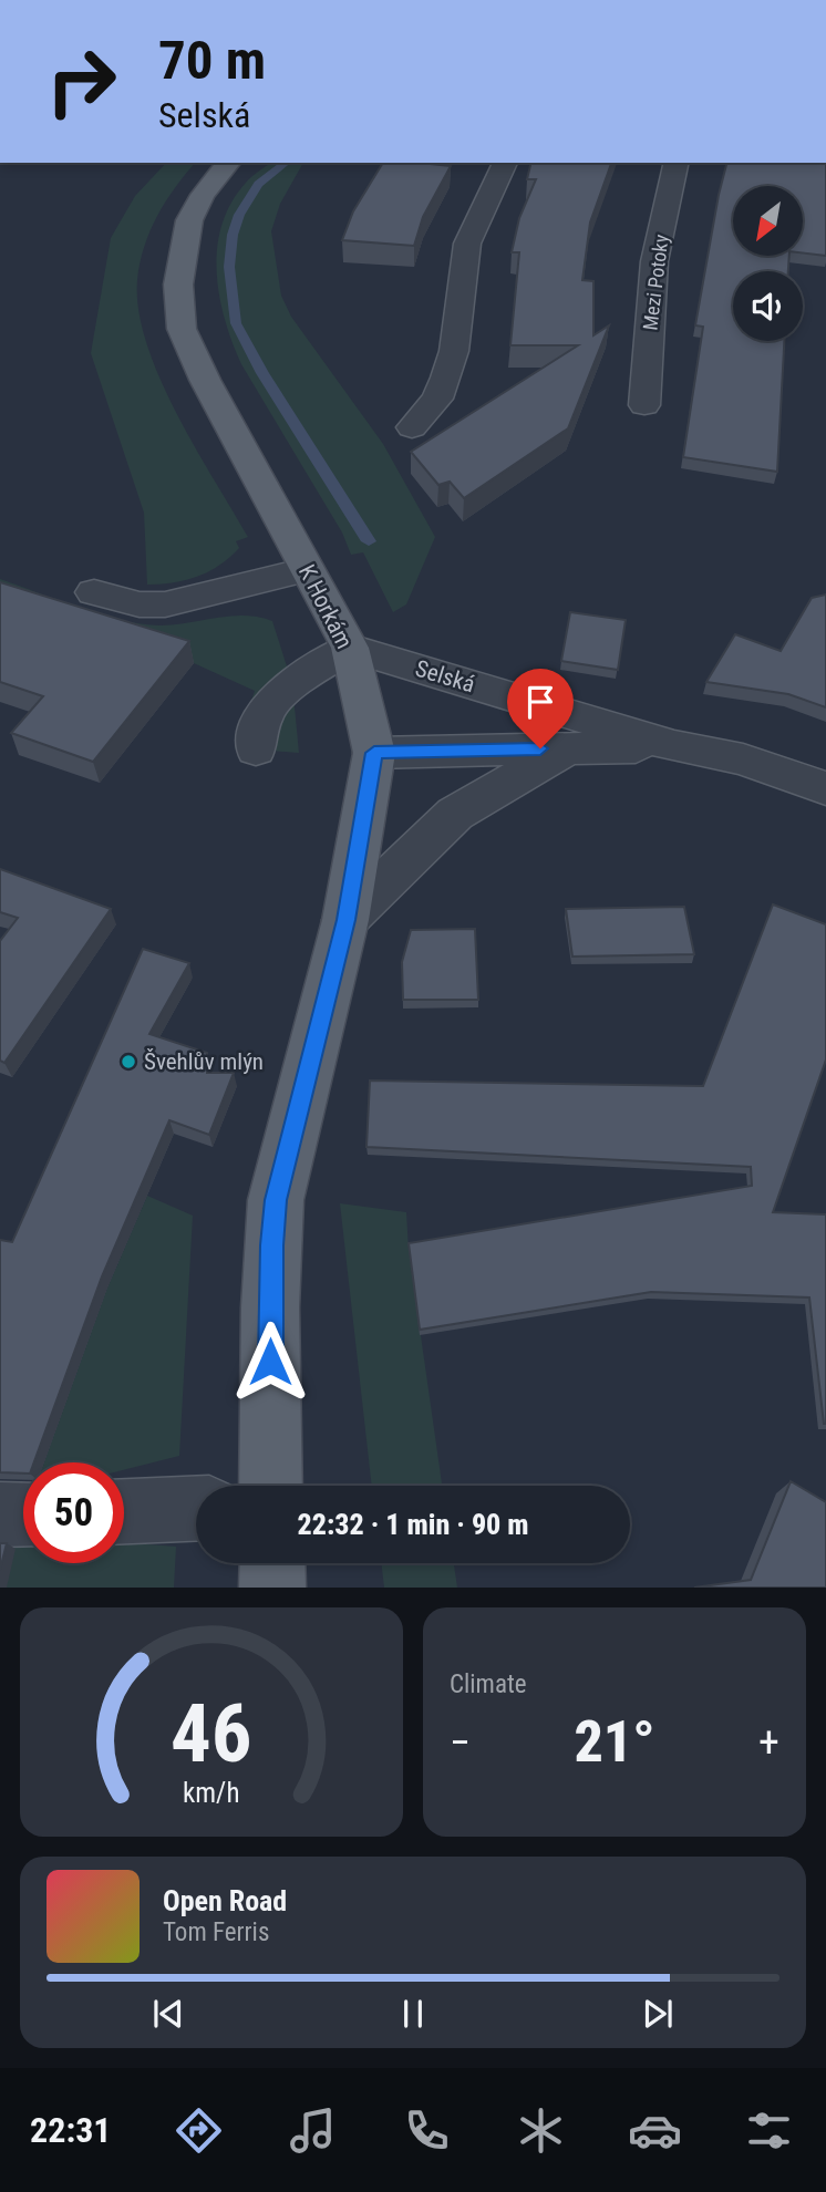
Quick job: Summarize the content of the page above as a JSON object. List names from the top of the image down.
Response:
{
  "streets": {
    "main road": ["K Horkám"],
    "street": ["Mezi Potoky", "Selská"]
  },
  "crossings": [
    ["K Horkám", "Selská"]
  ],
  "places": ["Švehlův mlýn"],
  "north": "bottom left",
  "page": {
    "turn": ["70 m", "Selská"],
    "limit": "50",
    "trip": "22:32 · 1 min · 90 m",
    "tile": "Climate",
    "heat": ["−", "21°", "+"],
    "song": ["Open Road", "Tom Ferris"],
    "tabs": "22:31",
    "gauge": ["46", "km/h"]
  }
}
